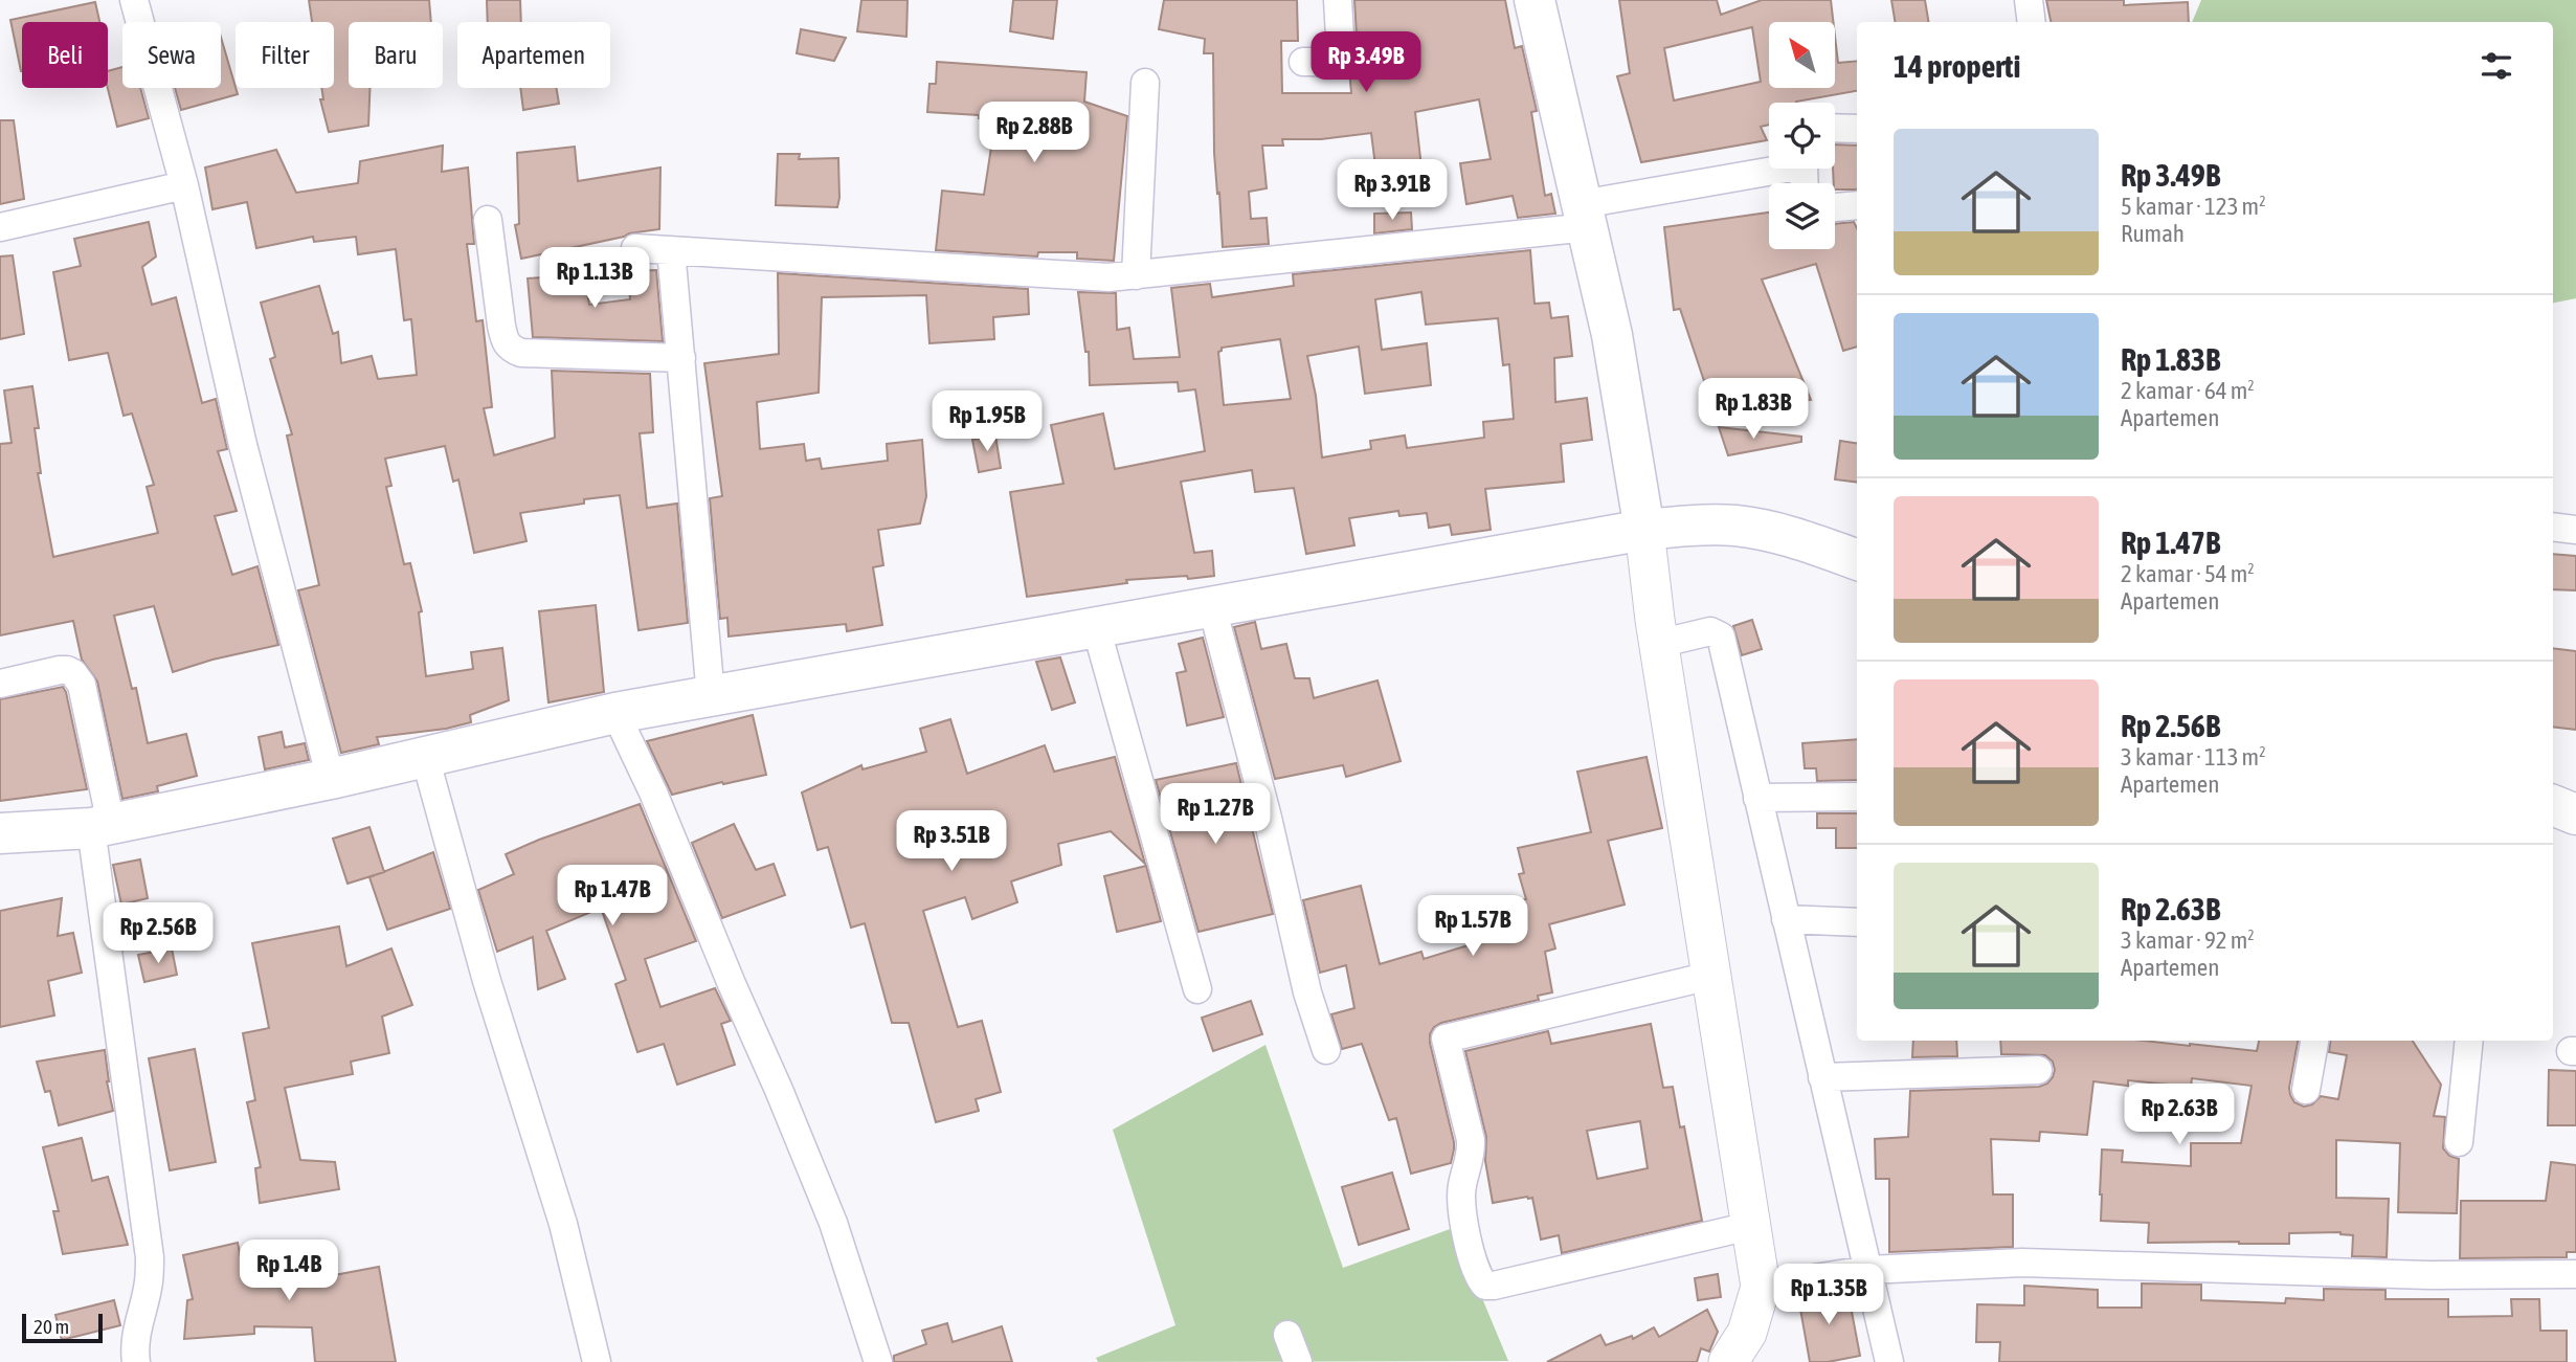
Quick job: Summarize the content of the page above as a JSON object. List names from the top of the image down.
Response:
{
  "scale_bar": "20 m",
  "north": "top left",
  "page": {
    "chip": [
      "Beli",
      "Sewa",
      "Filter",
      "Baru",
      "Apartemen"
    ],
    "heading": "14 properti",
    "price": [
      "Rp 3.49B",
      "Rp 2.88B",
      "Rp 3.91B",
      "Rp 1.13B",
      "Rp 1.83B",
      "Rp 1.95B",
      "Rp 1.27B",
      "Rp 3.51B",
      "Rp 1.47B",
      "Rp 1.57B",
      "Rp 2.56B",
      "Rp 2.63B",
      "Rp 1.4B",
      "Rp 1.35B"
    ],
    "list": [
      {
        "name": "Rp 3.49B",
        "note": "5 kamar · 123 m² · Rumah"
      },
      {
        "name": "Rp 1.83B",
        "note": "2 kamar · 64 m² · Apartemen"
      },
      {
        "name": "Rp 1.47B",
        "note": "2 kamar · 54 m² · Apartemen"
      },
      {
        "name": "Rp 2.56B",
        "note": "3 kamar · 113 m² · Apartemen"
      },
      {
        "name": "Rp 2.63B",
        "note": "3 kamar · 92 m² · Apartemen"
      }
    ],
    "scale": "20 m"
  }
}
